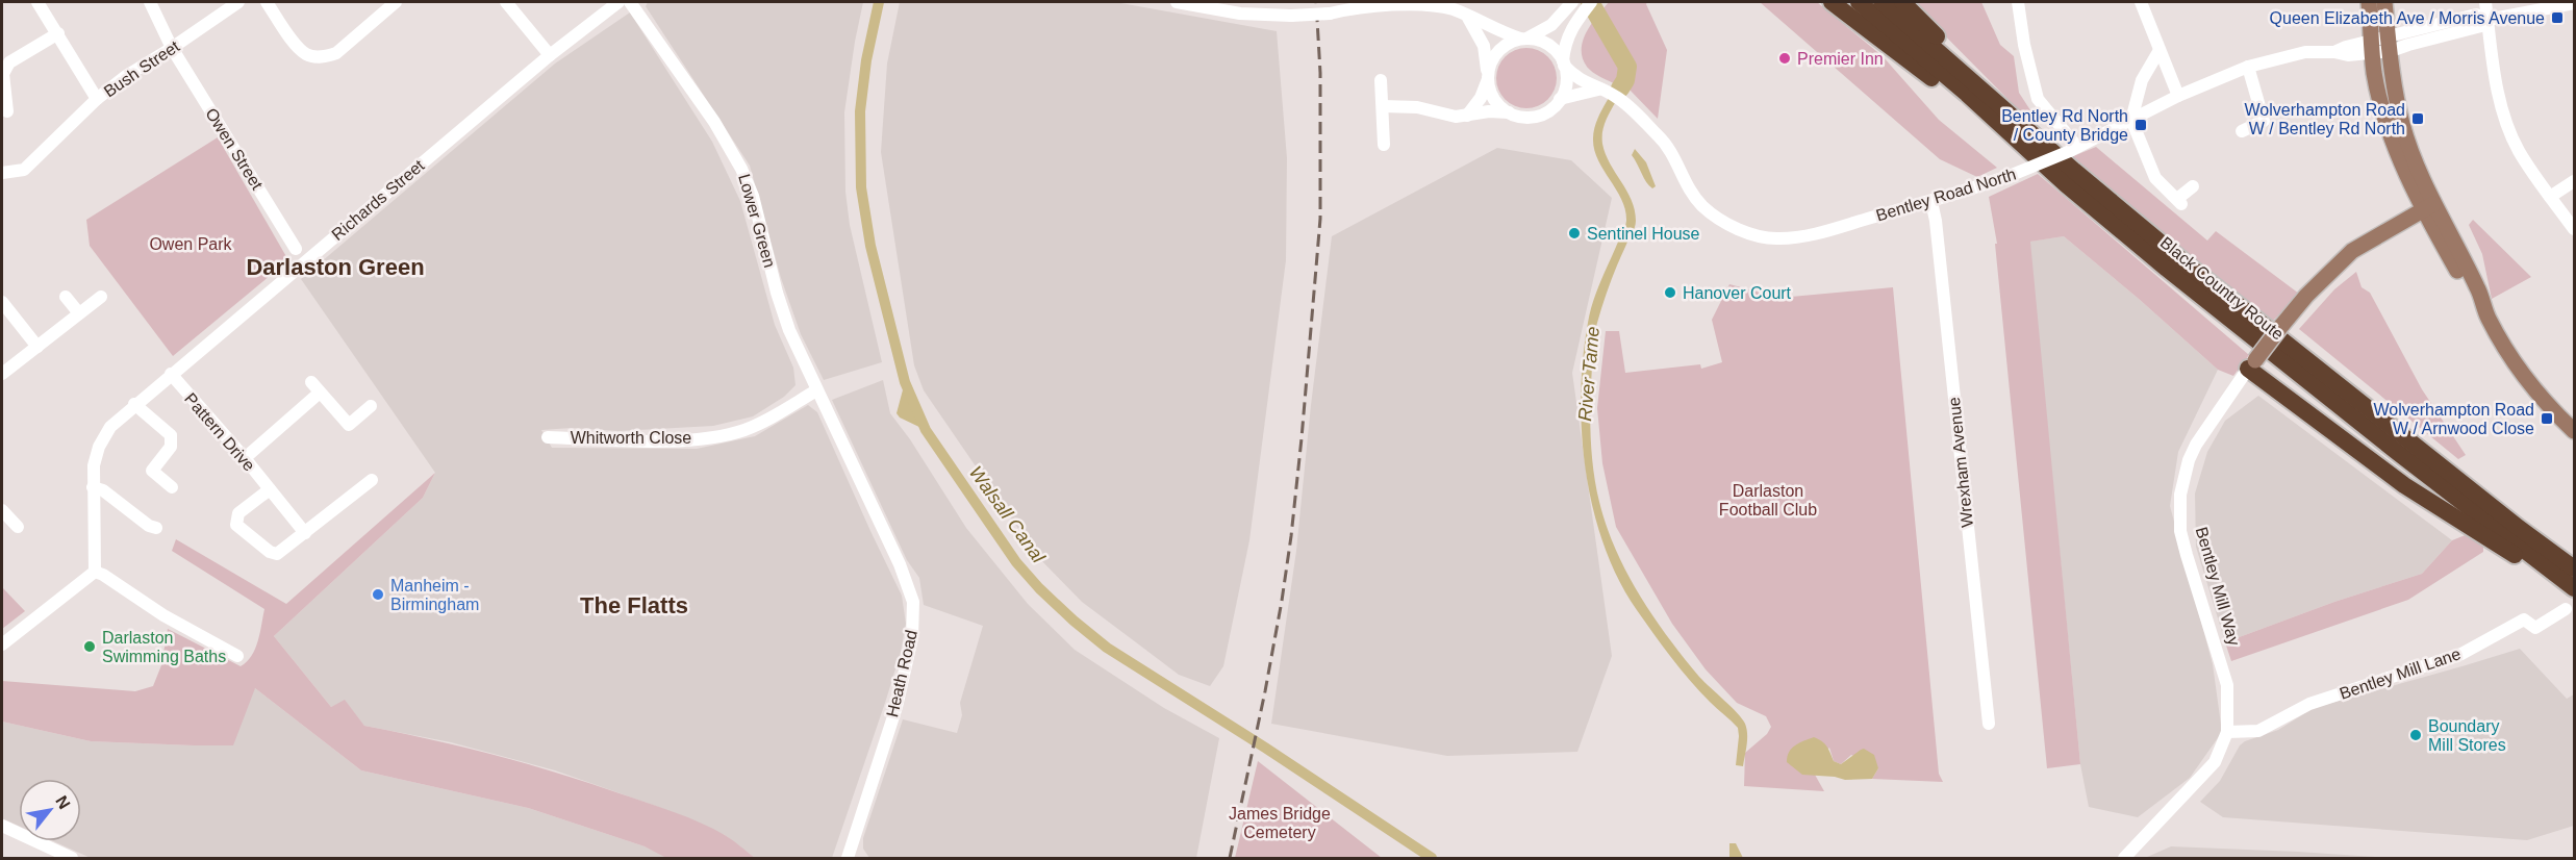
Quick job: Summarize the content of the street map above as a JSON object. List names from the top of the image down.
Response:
{
  "streets": {
    "highway": ["Black Country Route"],
    "main road": ["Bentley Mill Way"],
    "street": [
      "Bush Street",
      "Owen Street",
      "Bentley Road North",
      "Richards Street",
      "Lower Green",
      "Pattern Drive",
      "Whitworth Close",
      "Wrexham Avenue",
      "Heath Road",
      "Bentley Mill Lane"
    ]
  },
  "crossings": [
    ["Bush Street", "Owen Street"],
    ["Bentley Road North", "Wrexham Avenue"],
    ["Richards Street", "Pattern Drive"],
    ["Lower Green", "Whitworth Close"],
    ["Lower Green", "Heath Road"],
    ["Whitworth Close", "Heath Road"],
    ["Bentley Mill Way", "Bentley Mill Lane"]
  ],
  "districts": ["Darlaston Green", "The Flatts"],
  "water": ["River Tame", "Walsall Canal"],
  "parks": ["Owen Park", "Darlaston Football Club", "James Bridge Cemetery"],
  "places": {
    "transit": [
      "Queen Elizabeth Ave / Morris Avenue",
      "Wolverhampton Road W / Bentley Rd North",
      "Bentley Rd North / County Bridge",
      "Wolverhampton Road W / Arnwood Close"
    ],
    "other": [
      "Premier Inn",
      "Sentinel House",
      "Hanover Court",
      "Manheim - Birmingham",
      "Darlaston Swimming Baths",
      "Boundary Mill Stores"
    ]
  },
  "north": "top right"
}
